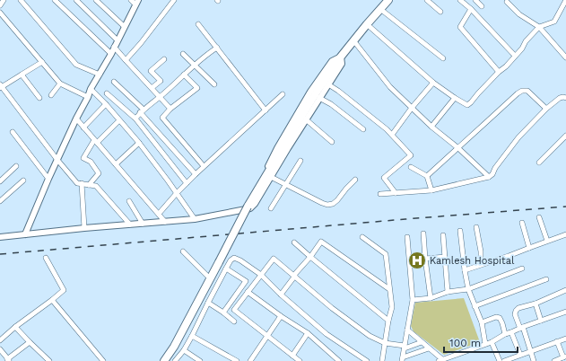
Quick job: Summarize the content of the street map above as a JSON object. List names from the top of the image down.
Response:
{
  "places": {
    "hospital": ["Kamlesh Hospital"]
  },
  "scale_bar": "100 m"
}
